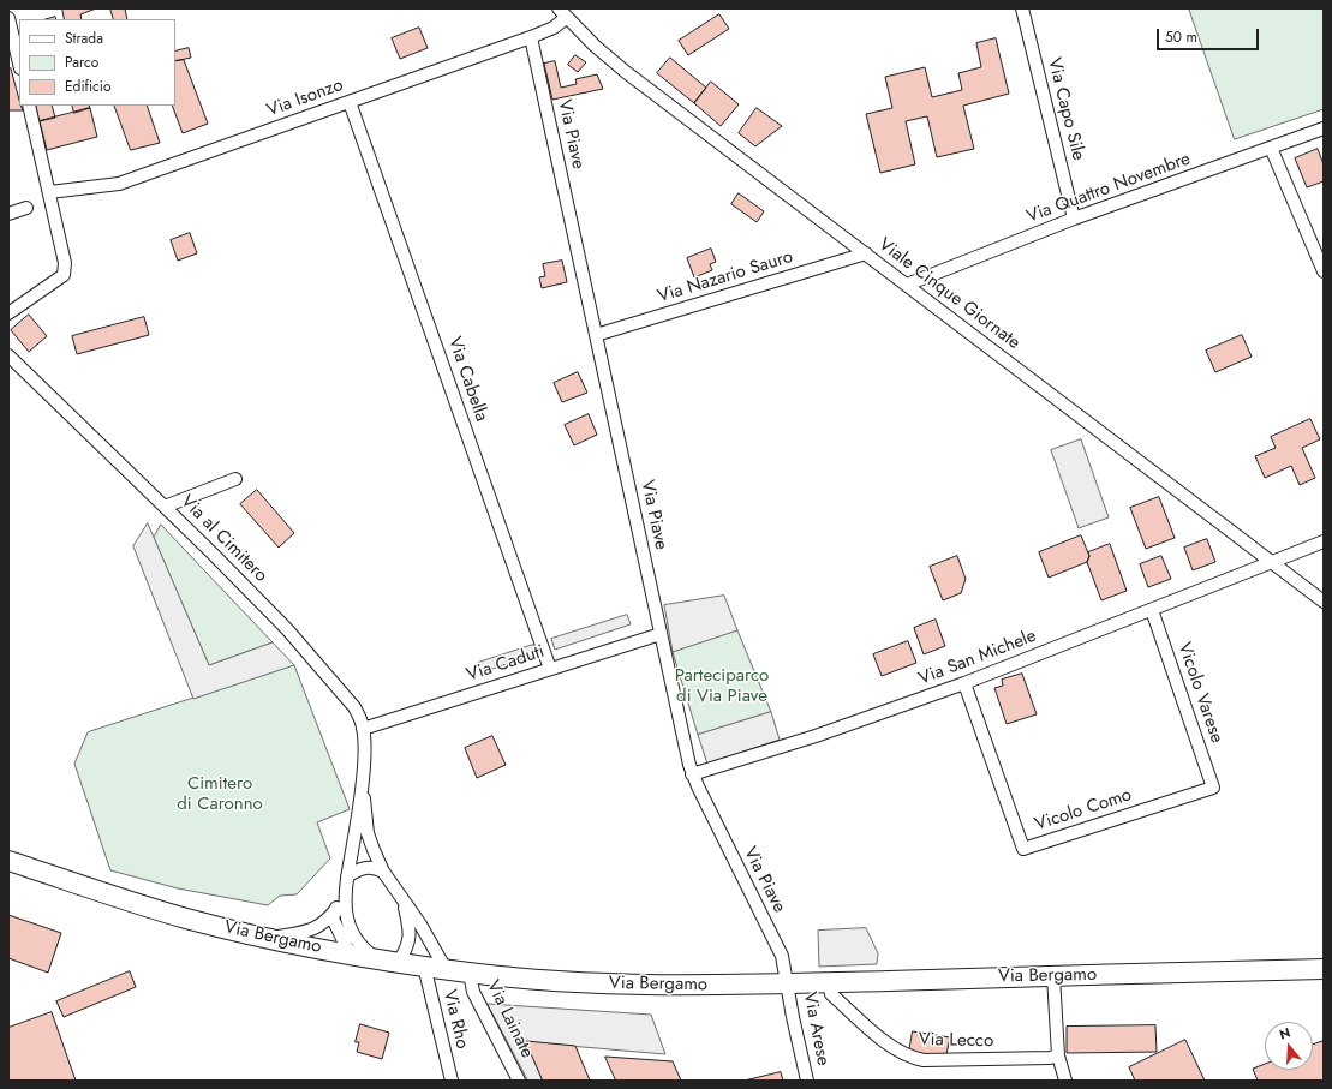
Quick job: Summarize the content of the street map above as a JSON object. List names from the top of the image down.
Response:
{
  "streets": {
    "main road": ["Via Bergamo"],
    "street": [
      "Via Isonzo",
      "Via Capo Sile",
      "Via Piave",
      "Via Quattro Novembre",
      "Via Nazario Sauro",
      "Viale Cinque Giornate",
      "Via Cabella",
      "Via al Cimitero",
      "Via San Michele",
      "Via Caduti",
      "Vicolo Varese",
      "Vicolo Como",
      "Via Rho",
      "Via Lainate",
      "Via Arese",
      "Via Lecco"
    ]
  },
  "crossings": [
    ["Via Isonzo", "Via Piave"],
    ["Via Isonzo", "Viale Cinque Giornate"],
    ["Via Isonzo", "Via Cabella"],
    ["Via Capo Sile", "Via Quattro Novembre"],
    ["Via Piave", "Via Nazario Sauro"],
    ["Via Piave", "Via San Michele"],
    ["Via Piave", "Via Caduti"],
    ["Via Piave", "Via Bergamo"],
    ["Via Piave", "Via Arese"],
    ["Via Quattro Novembre", "Viale Cinque Giornate"],
    ["Via Nazario Sauro", "Viale Cinque Giornate"],
    ["Viale Cinque Giornate", "Via San Michele"],
    ["Via Cabella", "Via Caduti"],
    ["Via al Cimitero", "Via Caduti"],
    ["Via San Michele", "Vicolo Varese"],
    ["Via San Michele", "Vicolo Como"],
    ["Vicolo Varese", "Vicolo Como"],
    ["Via Bergamo", "Via Rho"],
    ["Via Bergamo", "Via Lainate"],
    ["Via Bergamo", "Via Arese"],
    ["Via Bergamo", "Via Lecco"]
  ],
  "parks": ["Parteciparco di Via Piave", "Cimitero di Caronno"],
  "legend": ["Strada", "Parco", "Edificio"],
  "scale_bar": "50 m",
  "north": "top"
}
